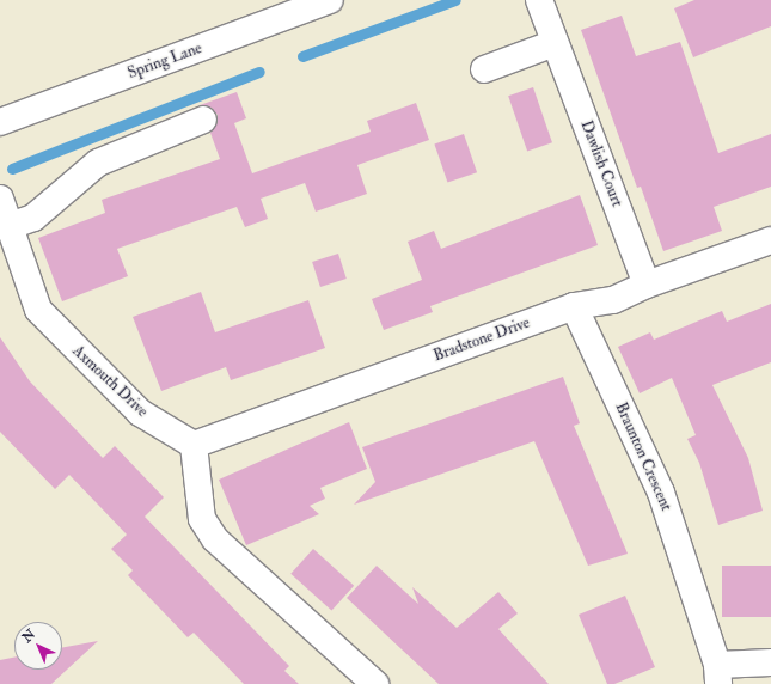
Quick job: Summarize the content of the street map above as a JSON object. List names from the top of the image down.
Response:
{
  "streets": {
    "street": [
      "Spring Lane",
      "Dawlish Court",
      "Bradstone Drive",
      "Axmouth Drive",
      "Braunton Crescent"
    ]
  },
  "crossings": [
    ["Dawlish Court", "Bradstone Drive"],
    ["Bradstone Drive", "Axmouth Drive"],
    ["Bradstone Drive", "Braunton Crescent"]
  ],
  "north": "top left"
}
